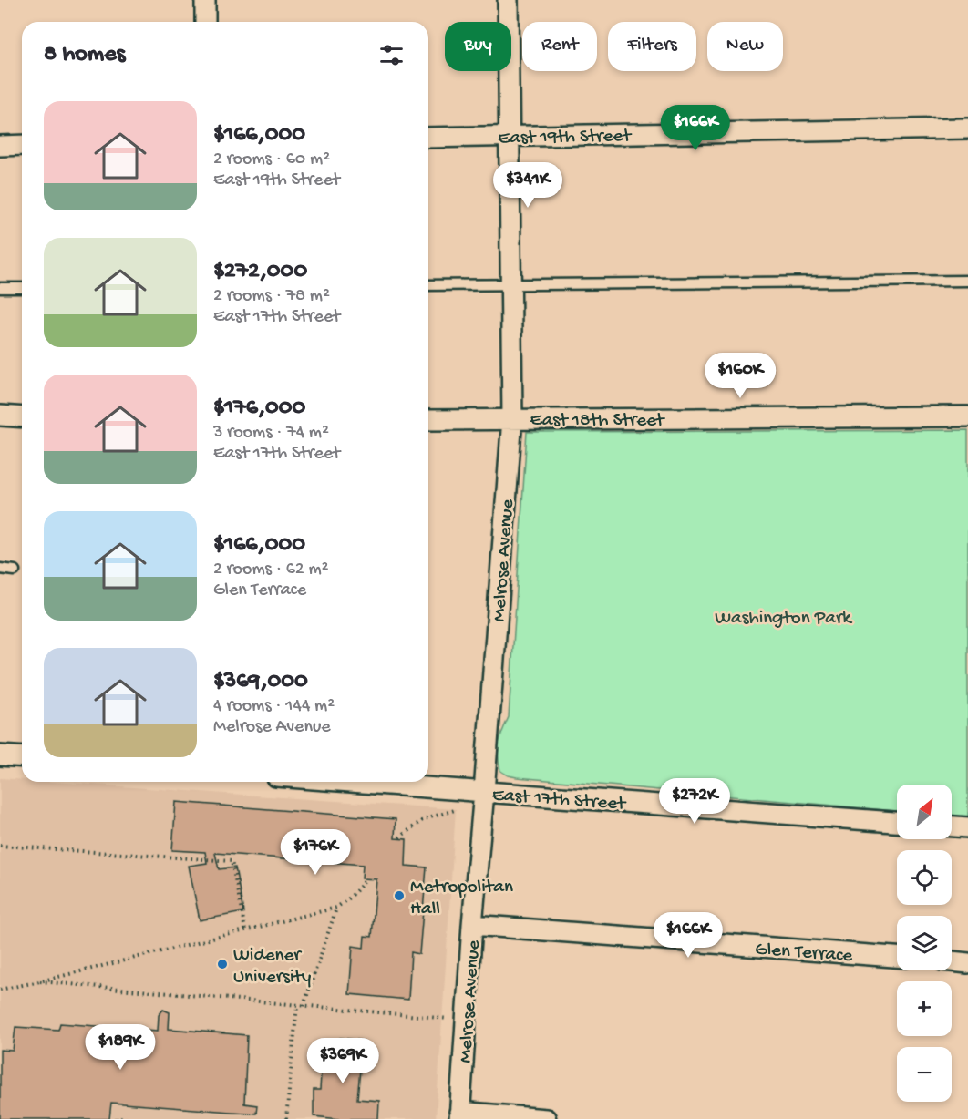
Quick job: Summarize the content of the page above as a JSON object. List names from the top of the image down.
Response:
{
  "streets": {
    "street": [
      "East 19th Street",
      "East 18th Street",
      "Melrose Avenue",
      "East 17th Street",
      "Glen Terrace"
    ]
  },
  "crossings": [
    ["East 19th Street", "Melrose Avenue"],
    ["East 18th Street", "Melrose Avenue"],
    ["Melrose Avenue", "East 17th Street"],
    ["Melrose Avenue", "Glen Terrace"]
  ],
  "parks": ["Washington Park"],
  "places": ["Metropolitan Hall", "Widener University"],
  "north": "top right",
  "page": {
    "chip": [
      "Buy",
      "Rent",
      "Filters",
      "New"
    ],
    "heading": "8 homes",
    "list": [
      {
        "name": "$166,000",
        "note": "2 rooms · 60 m² · East 19th Street"
      },
      {
        "name": "$272,000",
        "note": "2 rooms · 78 m² · East 17th Street"
      },
      {
        "name": "$176,000",
        "note": "3 rooms · 74 m² · East 17th Street"
      },
      {
        "name": "$166,000",
        "note": "2 rooms · 62 m² · Glen Terrace"
      },
      {
        "name": "$369,000",
        "note": "4 rooms · 144 m² · Melrose Avenue"
      }
    ],
    "price": [
      "$166K",
      "$341K",
      "$160K",
      "$272K",
      "$176K",
      "$166K",
      "$189K",
      "$369K"
    ],
    "map_buttons": ["+", "−"]
  }
}
